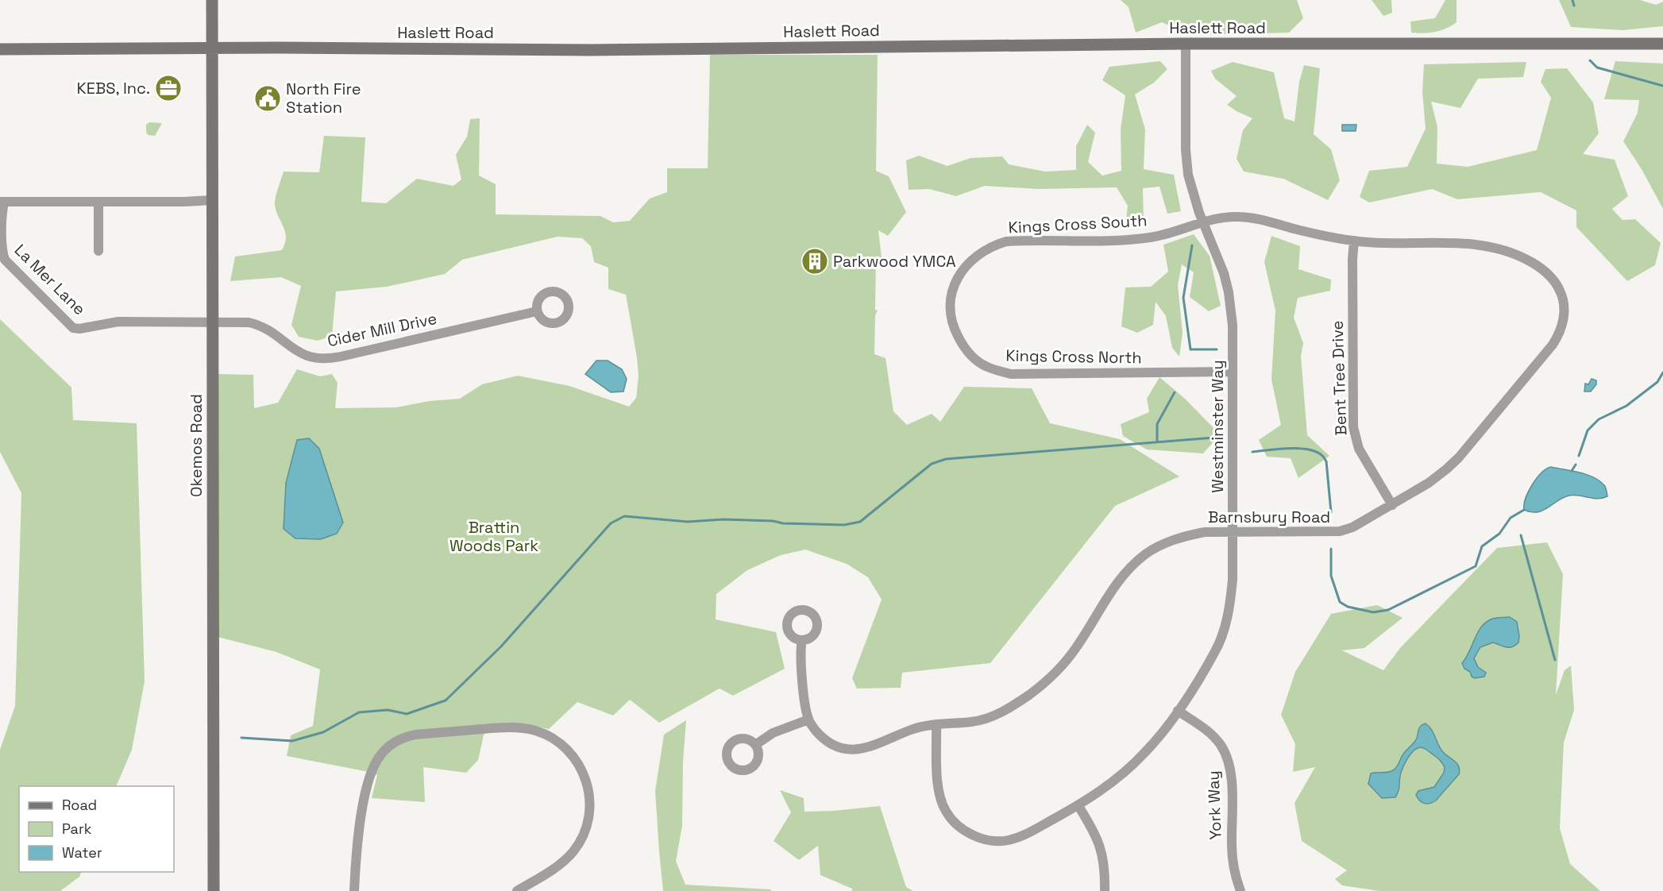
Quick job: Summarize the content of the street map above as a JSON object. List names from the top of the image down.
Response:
{
  "streets": {
    "main road": ["Haslett Road", "Okemos Road"],
    "street": [
      "Kings Cross South",
      "La Mer Lane",
      "Cider Mill Drive",
      "Kings Cross North",
      "Bent Tree Drive",
      "Westminster Way",
      "Barnsbury Road",
      "York Way"
    ]
  },
  "crossings": [
    ["Haslett Road", "Westminster Way"],
    ["Haslett Road", "Okemos Road"],
    ["Kings Cross South", "Kings Cross North"],
    ["Kings Cross South", "Bent Tree Drive"],
    ["Kings Cross South", "Westminster Way"],
    ["Kings Cross South", "Barnsbury Road"],
    ["La Mer Lane", "Cider Mill Drive"],
    ["La Mer Lane", "Okemos Road"],
    ["Cider Mill Drive", "Okemos Road"],
    ["Kings Cross North", "Westminster Way"],
    ["Bent Tree Drive", "Barnsbury Road"],
    ["Westminster Way", "Barnsbury Road"],
    ["Westminster Way", "York Way"]
  ],
  "parks": ["Brattin Woods Park"],
  "places": {
    "office": ["KEBS, Inc."],
    "public building": ["North Fire Station"],
    "building": ["Parkwood YMCA"]
  },
  "legend": ["Road", "Park", "Water"]
}
